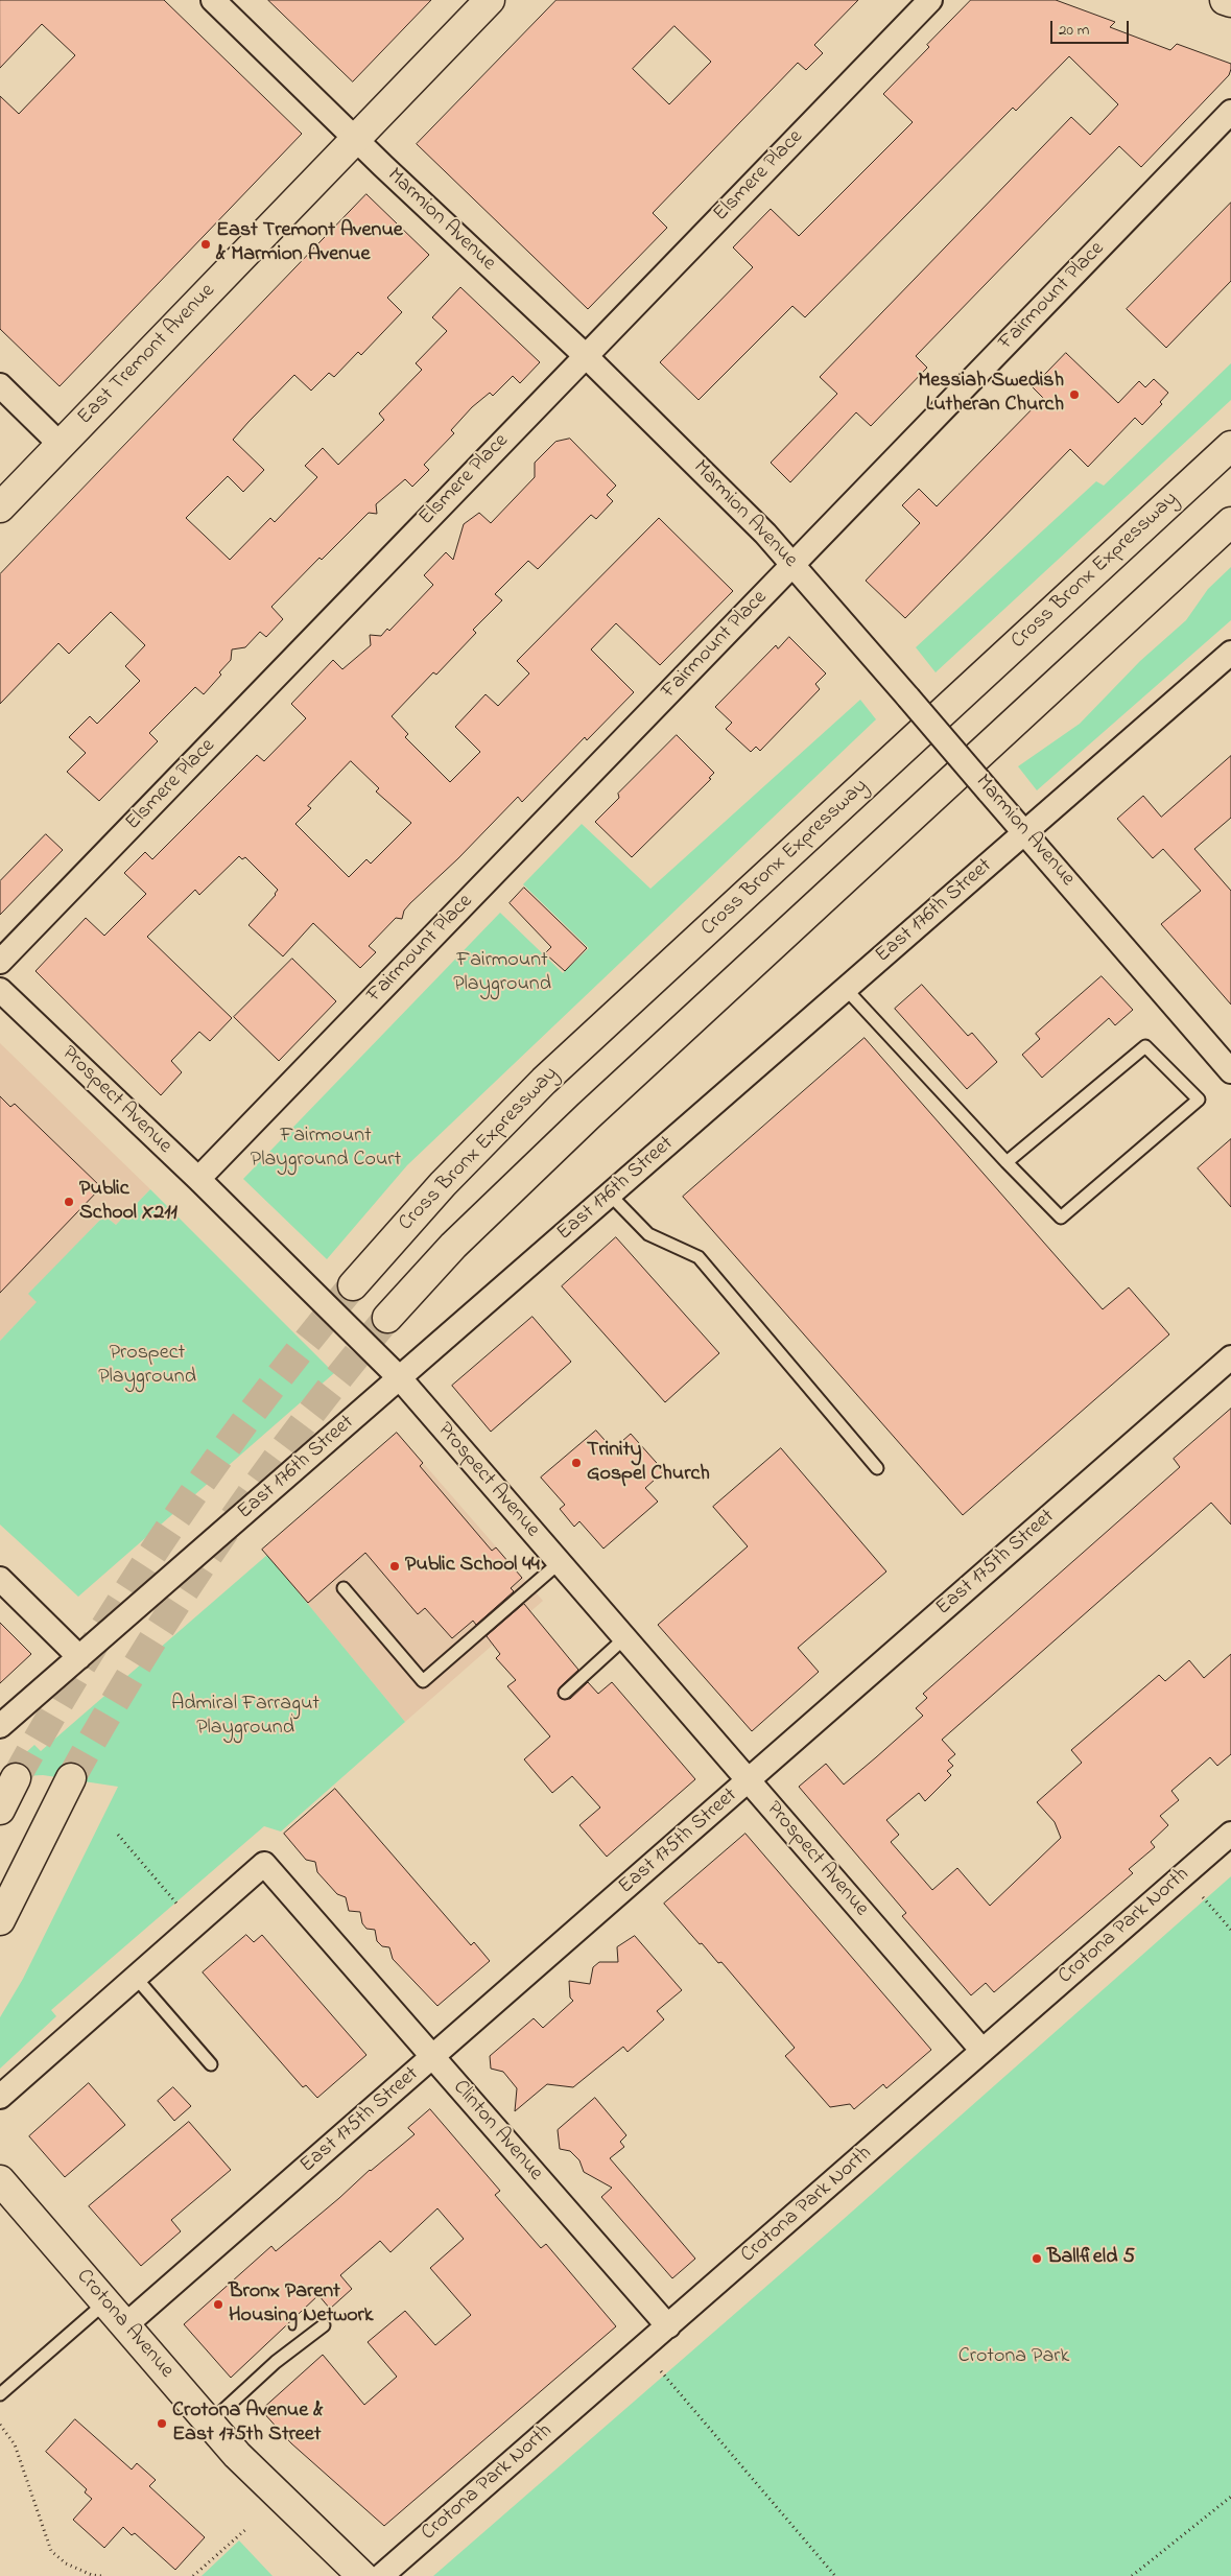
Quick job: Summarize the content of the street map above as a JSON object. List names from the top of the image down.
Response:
{
  "streets": {
    "main road": ["East Tremont Avenue", "Cross Bronx Expressway", "Crotona Avenue"],
    "street": [
      "Elsmere Place",
      "Marmion Avenue",
      "Fairmount Place",
      "East 176th Street",
      "Prospect Avenue",
      "East 175th Street",
      "Crotona Park North",
      "Clinton Avenue"
    ]
  },
  "crossings": [
    ["Elsmere Place", "Marmion Avenue"],
    ["Marmion Avenue", "Fairmount Place"],
    ["Marmion Avenue", "East Tremont Avenue"],
    ["Marmion Avenue", "East 176th Street"],
    ["Fairmount Place", "Prospect Avenue"],
    ["East 176th Street", "Prospect Avenue"],
    ["Prospect Avenue", "East 175th Street"],
    ["Prospect Avenue", "Crotona Park North"],
    ["East 175th Street", "Clinton Avenue"],
    ["East 175th Street", "Crotona Avenue"],
    ["Crotona Park North", "Clinton Avenue"]
  ],
  "parks": [
    "Fairmount Playground",
    "Fairmount Playground Court",
    "Prospect Playground",
    "Admiral Farragut Playground",
    "Crotona Park"
  ],
  "places": [
    "East Tremont Avenue & Marmion Avenue",
    "Messiah Swedish Lutheran Church",
    "Public School X211",
    "Trinity Gospel Church",
    "Public School 44",
    "Ballfield 5",
    "Bronx Parent Housing Network",
    "Crotona Avenue & East 175th Street"
  ],
  "scale_bar": "20 m"
}
